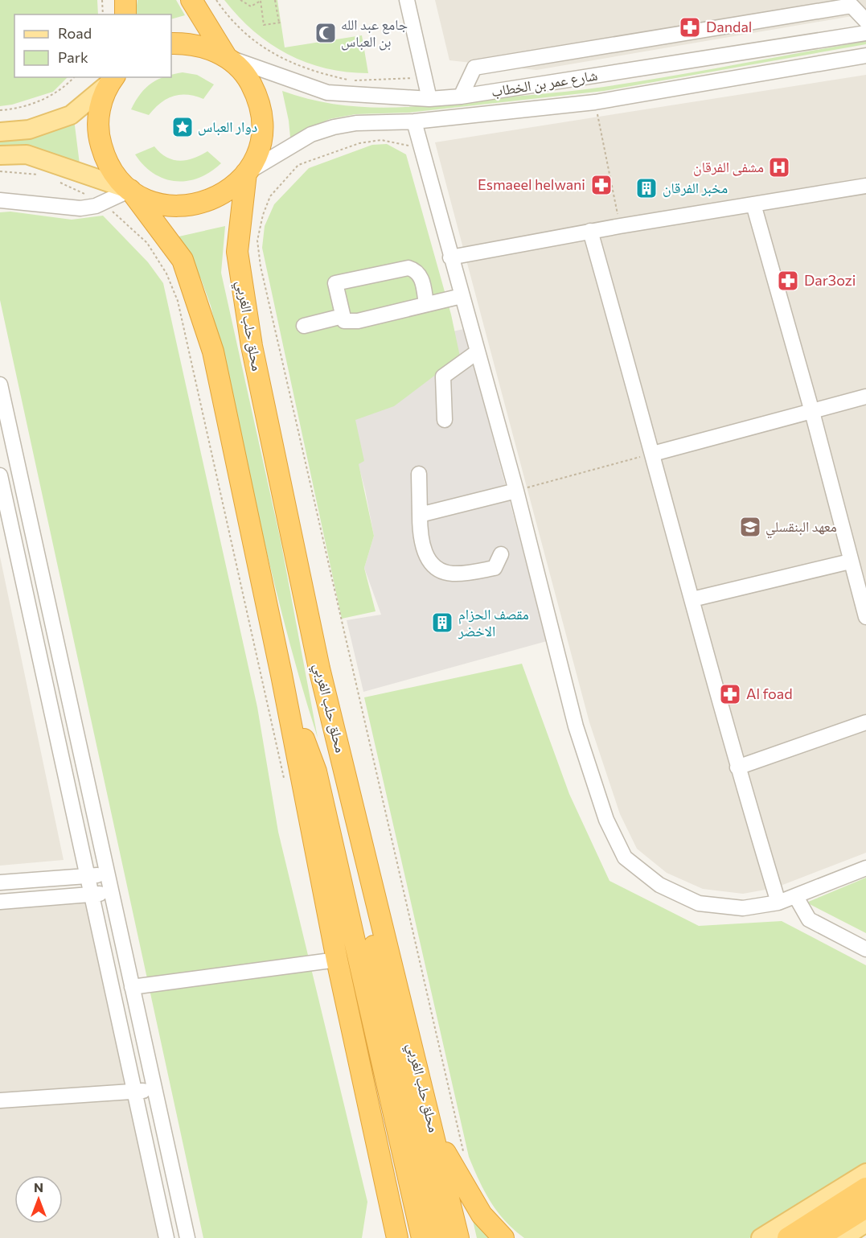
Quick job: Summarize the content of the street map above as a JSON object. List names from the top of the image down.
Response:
{
  "streets": {
    "highway": ["محلق حلب الغربي"],
    "street": ["شارع عمر بن الخطاب"]
  },
  "crossings": [
    ["شارع عمر بن الخطاب", "محلق حلب الغربي"]
  ],
  "places": {
    "pharmacy": [
      "Dandal",
      "Esmaeel helwani",
      "Dar3ozi",
      "Al foad"
    ],
    "mosque": ["جامع عبد الله بن العباس"],
    "place": ["دوار العباس"],
    "hospital": ["مشفى الفرقان"],
    "building": ["مخبر الفرقان", "مقصف الحزام الاخضر"],
    "school or university": ["معهد البنقسلي"]
  },
  "legend": ["Road", "Park"],
  "north": "top"
}
